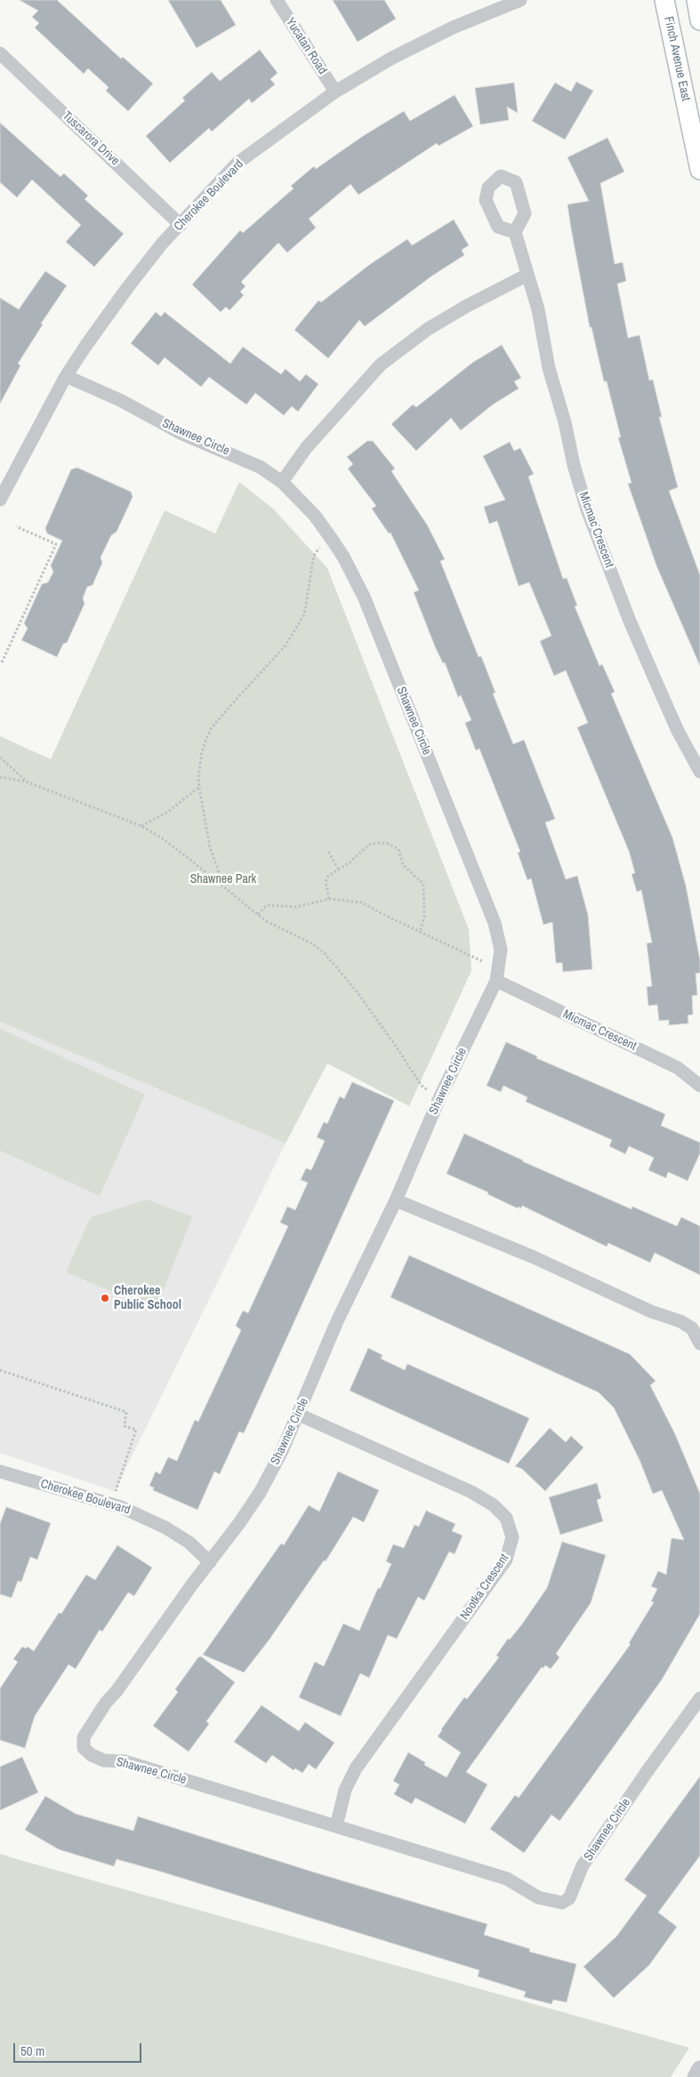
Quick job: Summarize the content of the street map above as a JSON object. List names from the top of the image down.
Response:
{
  "streets": {
    "main road": ["Finch Avenue East"],
    "street": [
      "Yucatan Road",
      "Tuscarora Drive",
      "Cherokee Boulevard",
      "Shawnee Circle",
      "Micmac Crescent",
      "Nootka Crescent"
    ]
  },
  "crossings": [
    ["Yucatan Road", "Cherokee Boulevard"],
    ["Tuscarora Drive", "Cherokee Boulevard"],
    ["Cherokee Boulevard", "Shawnee Circle"],
    ["Shawnee Circle", "Micmac Crescent"],
    ["Shawnee Circle", "Nootka Crescent"]
  ],
  "parks": ["Shawnee Park"],
  "places": ["Cherokee Public School"],
  "scale_bar": "50 m"
}
